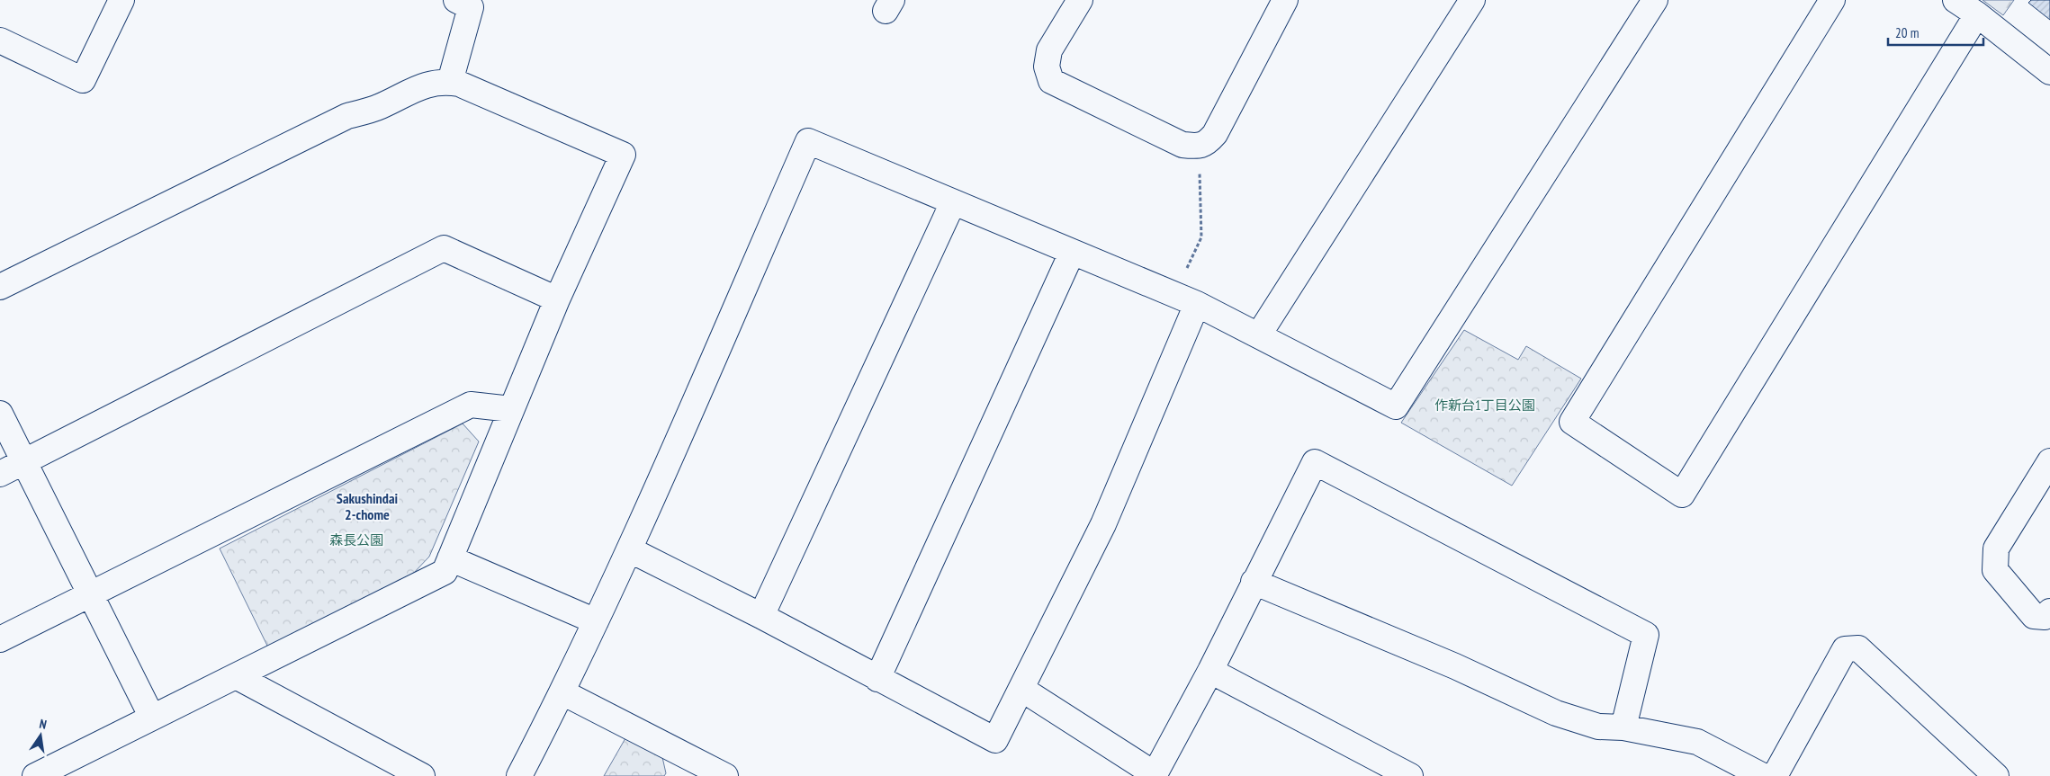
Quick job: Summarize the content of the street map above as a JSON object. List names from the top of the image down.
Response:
{
  "districts": ["Sakushindai 2-chome"],
  "parks": ["作新台1丁目公園", "森長公園"],
  "scale_bar": "20 m",
  "north": "top"
}
